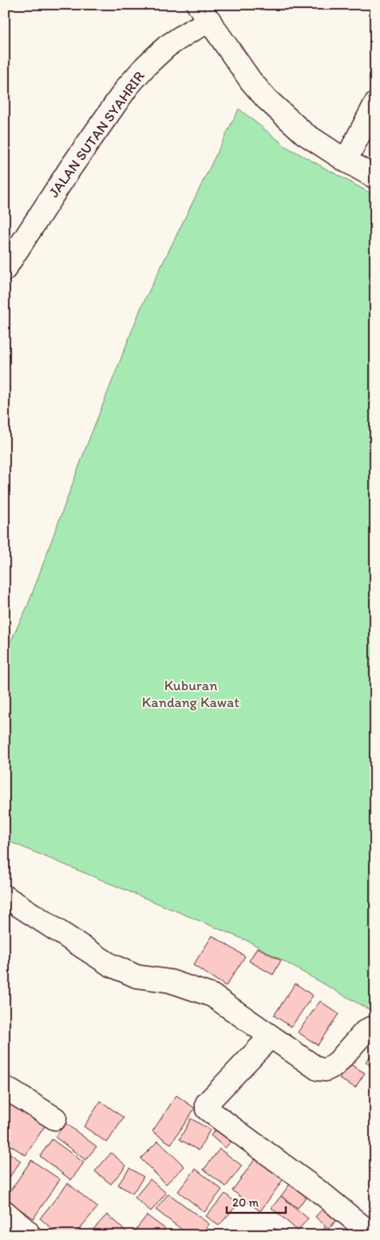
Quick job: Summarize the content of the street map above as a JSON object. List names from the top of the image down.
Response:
{
  "streets": {
    "street": ["JALAN SUTAN SYAHRIR"]
  },
  "parks": ["Kuburan Kandang Kawat"],
  "scale_bar": "20 m"
}
